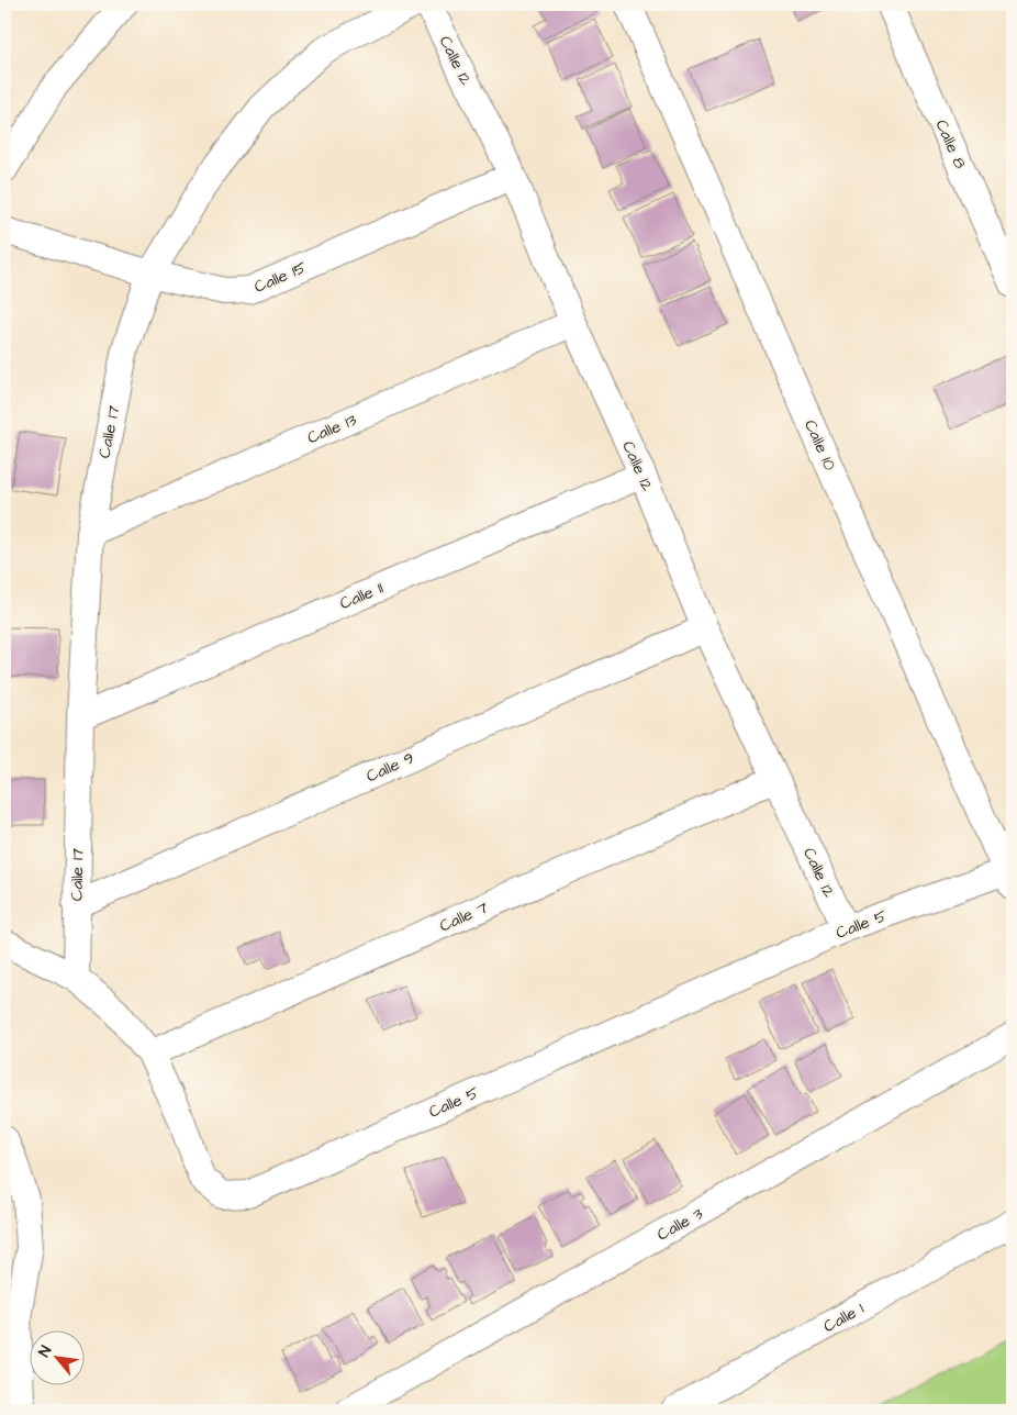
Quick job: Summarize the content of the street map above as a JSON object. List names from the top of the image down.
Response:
{
  "streets": {
    "street": [
      "Calle 12",
      "Calle 8",
      "Calle 15",
      "Calle 13",
      "Calle 17",
      "Calle 10",
      "Calle 11",
      "Calle 9",
      "Calle 7",
      "Calle 5",
      "Calle 3",
      "Calle 1"
    ]
  },
  "crossings": [
    ["Calle 12", "Calle 15"],
    ["Calle 12", "Calle 13"],
    ["Calle 12", "Calle 11"],
    ["Calle 12", "Calle 9"],
    ["Calle 12", "Calle 7"],
    ["Calle 12", "Calle 5"],
    ["Calle 15", "Calle 17"],
    ["Calle 13", "Calle 17"],
    ["Calle 17", "Calle 11"],
    ["Calle 17", "Calle 9"],
    ["Calle 17", "Calle 5"],
    ["Calle 10", "Calle 5"],
    ["Calle 7", "Calle 5"]
  ],
  "north": "top left"
}
